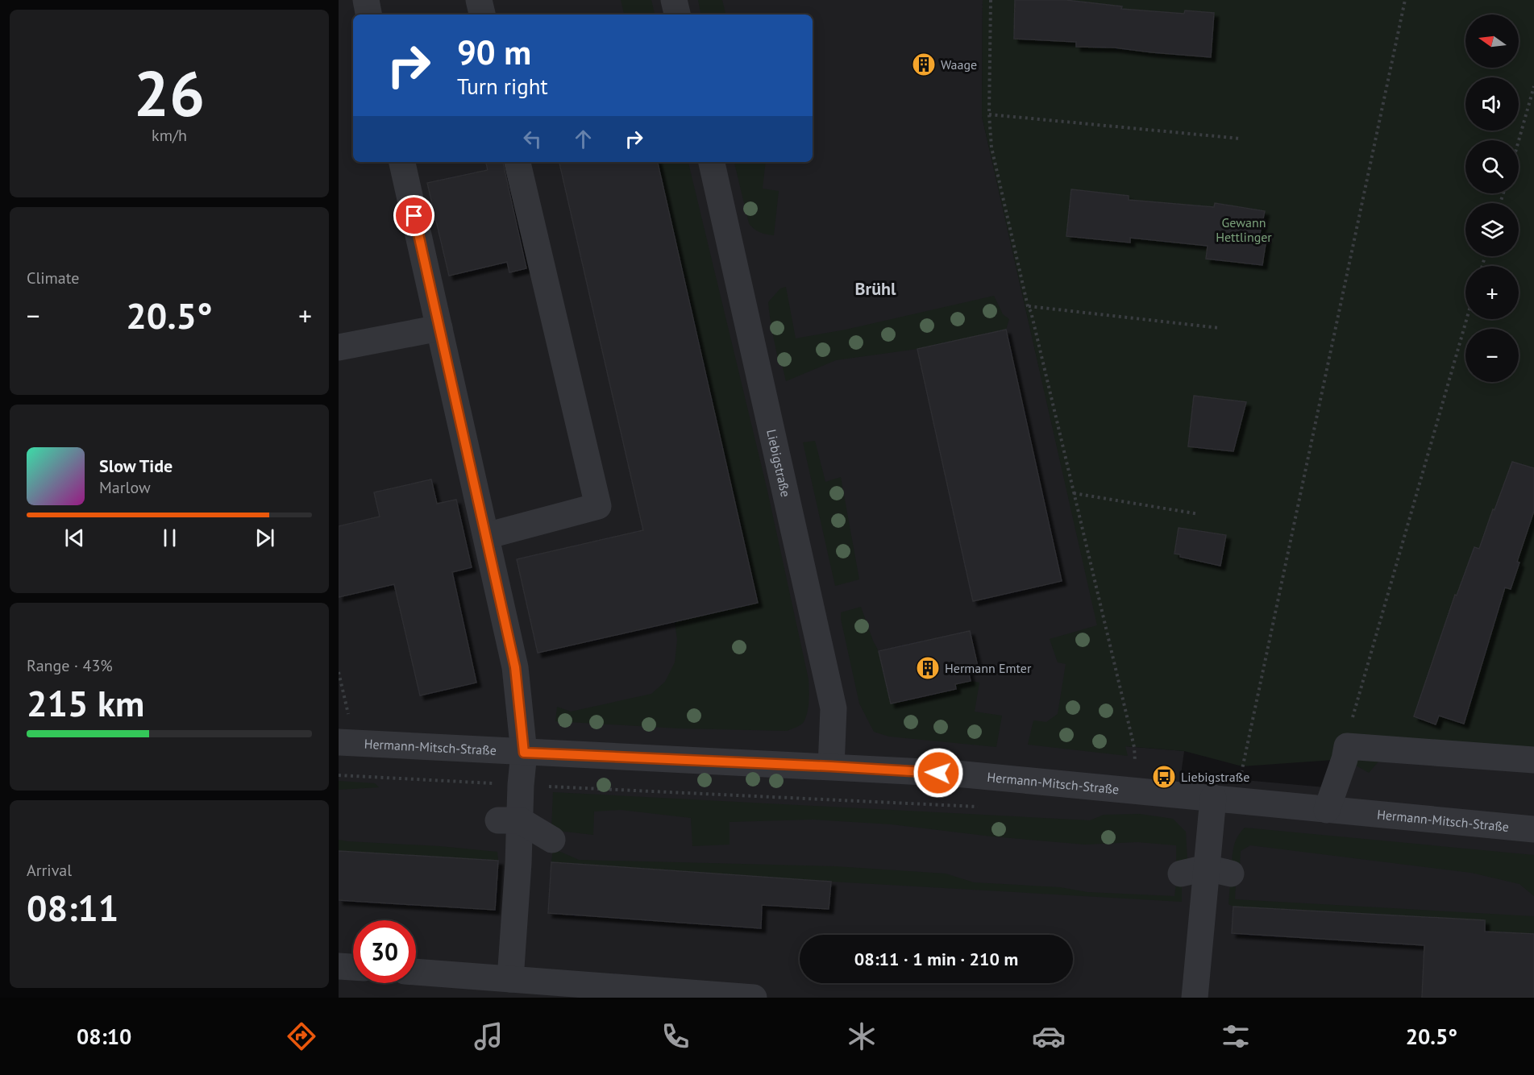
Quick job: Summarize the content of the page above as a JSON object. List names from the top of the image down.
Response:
{
  "streets": {
    "street": ["Liebigstraße", "Hermann-Mitsch-Straße"]
  },
  "crossings": [
    ["Liebigstraße", "Hermann-Mitsch-Straße"]
  ],
  "districts": ["Brühl"],
  "parks": ["Gewann Hettlinger"],
  "places": {
    "building": ["Waage", "Hermann Emter"],
    "bus stop": ["Liebigstraße"]
  },
  "north": "left",
  "page": {
    "tile": [
      ["26", "km/h"],
      "Climate",
      ["Range · 43%", "215 km"],
      ["Arrival", "08:11"]
    ],
    "map_buttons": ["+", "−"],
    "turn": ["90 m", "Turn right"],
    "heat": ["−", "20.5°", "+"],
    "song": ["Slow Tide", "Marlow"],
    "limit": "30",
    "trip": "08:11 · 1 min · 210 m",
    "tabs": ["08:10", "20.5°"]
  }
}
